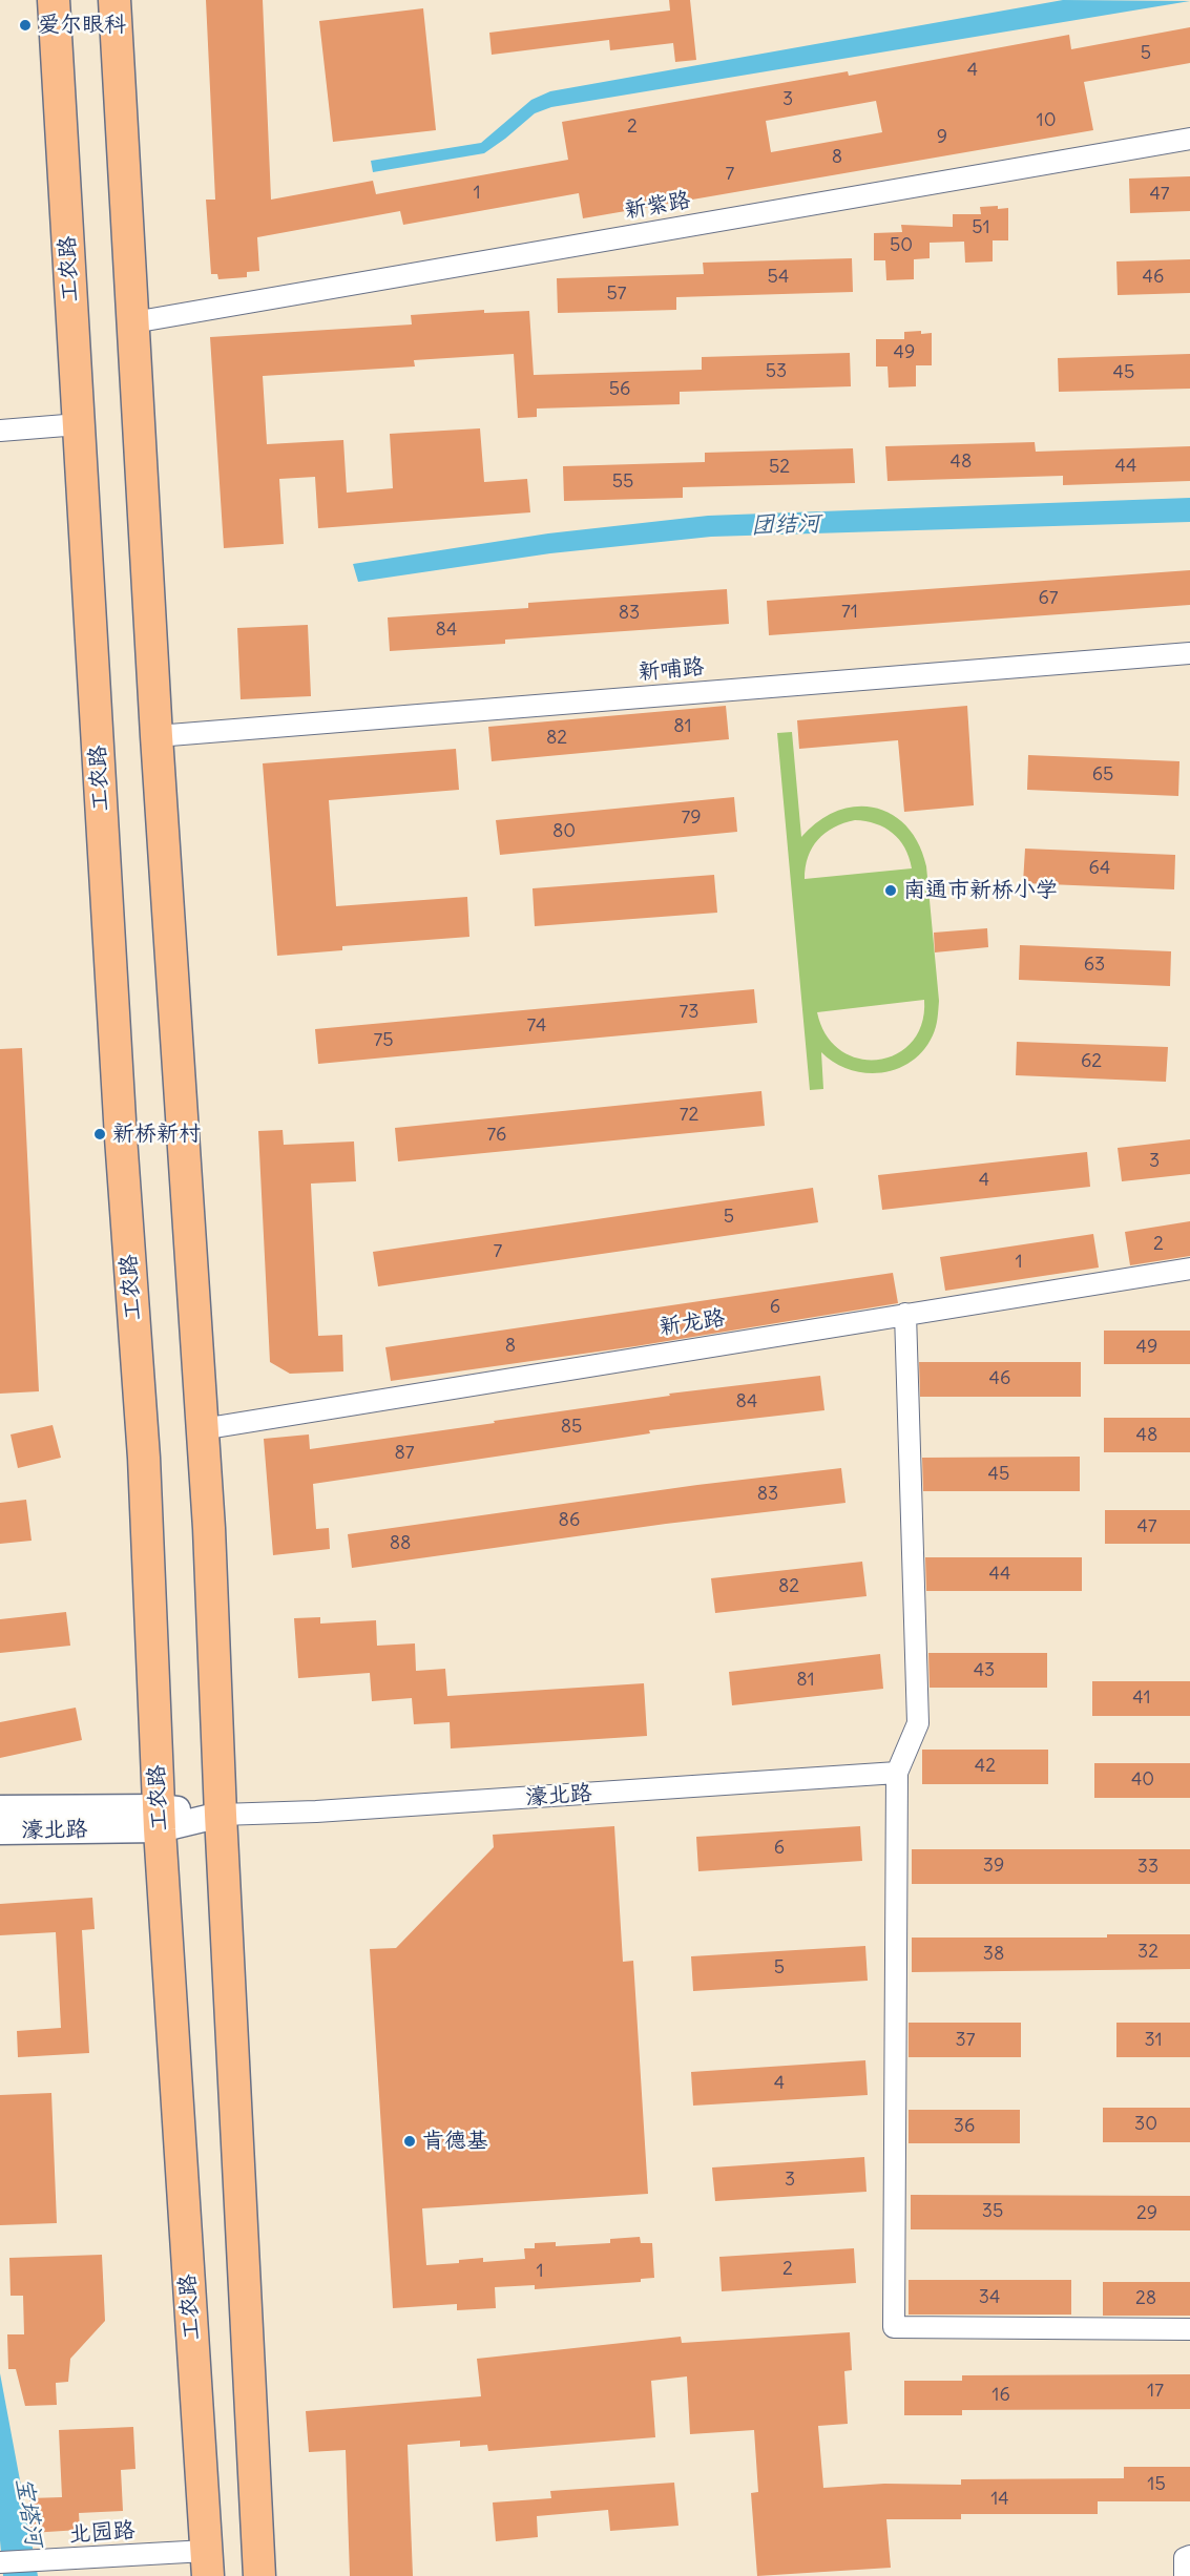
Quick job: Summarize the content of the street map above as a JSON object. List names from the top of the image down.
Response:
{
  "streets": {
    "main road": ["工农路"],
    "street": [
      "新紫路",
      "新哺路",
      "新龙路",
      "濠北路",
      "北园路"
    ]
  },
  "crossings": [
    ["工农路", "濠北路"],
    ["工农路", "北园路"]
  ],
  "water": ["团结河", "宝塔河"],
  "places": [
    "爱尔眼科",
    "南通市新桥小学",
    "新桥新村",
    "肯德基"
  ],
  "house_numbers": [
    "5",
    "4",
    "3",
    "10",
    "2",
    "9",
    "8",
    "7",
    "1",
    "47",
    "51",
    "50",
    "54",
    "46",
    "57",
    "49",
    "53",
    "45",
    "56",
    "48",
    "44",
    "52",
    "55",
    "67",
    "71",
    "83",
    "84",
    "81",
    "82",
    "65",
    "79",
    "80",
    "64",
    "63",
    "73",
    "74",
    "75",
    "62",
    "72",
    "76",
    "3",
    "4",
    "5",
    "2",
    "7",
    "1",
    "6",
    "8",
    "49",
    "46",
    "84",
    "85",
    "48",
    "87",
    "45",
    "83",
    "86",
    "47",
    "88",
    "44",
    "82",
    "43",
    "81",
    "41",
    "42",
    "40",
    "6",
    "39",
    "33",
    "32",
    "38",
    "5",
    "37",
    "31",
    "4",
    "30",
    "36",
    "3",
    "35",
    "29",
    "2",
    "1",
    "34",
    "28",
    "17",
    "16",
    "15",
    "14"
  ]
}
